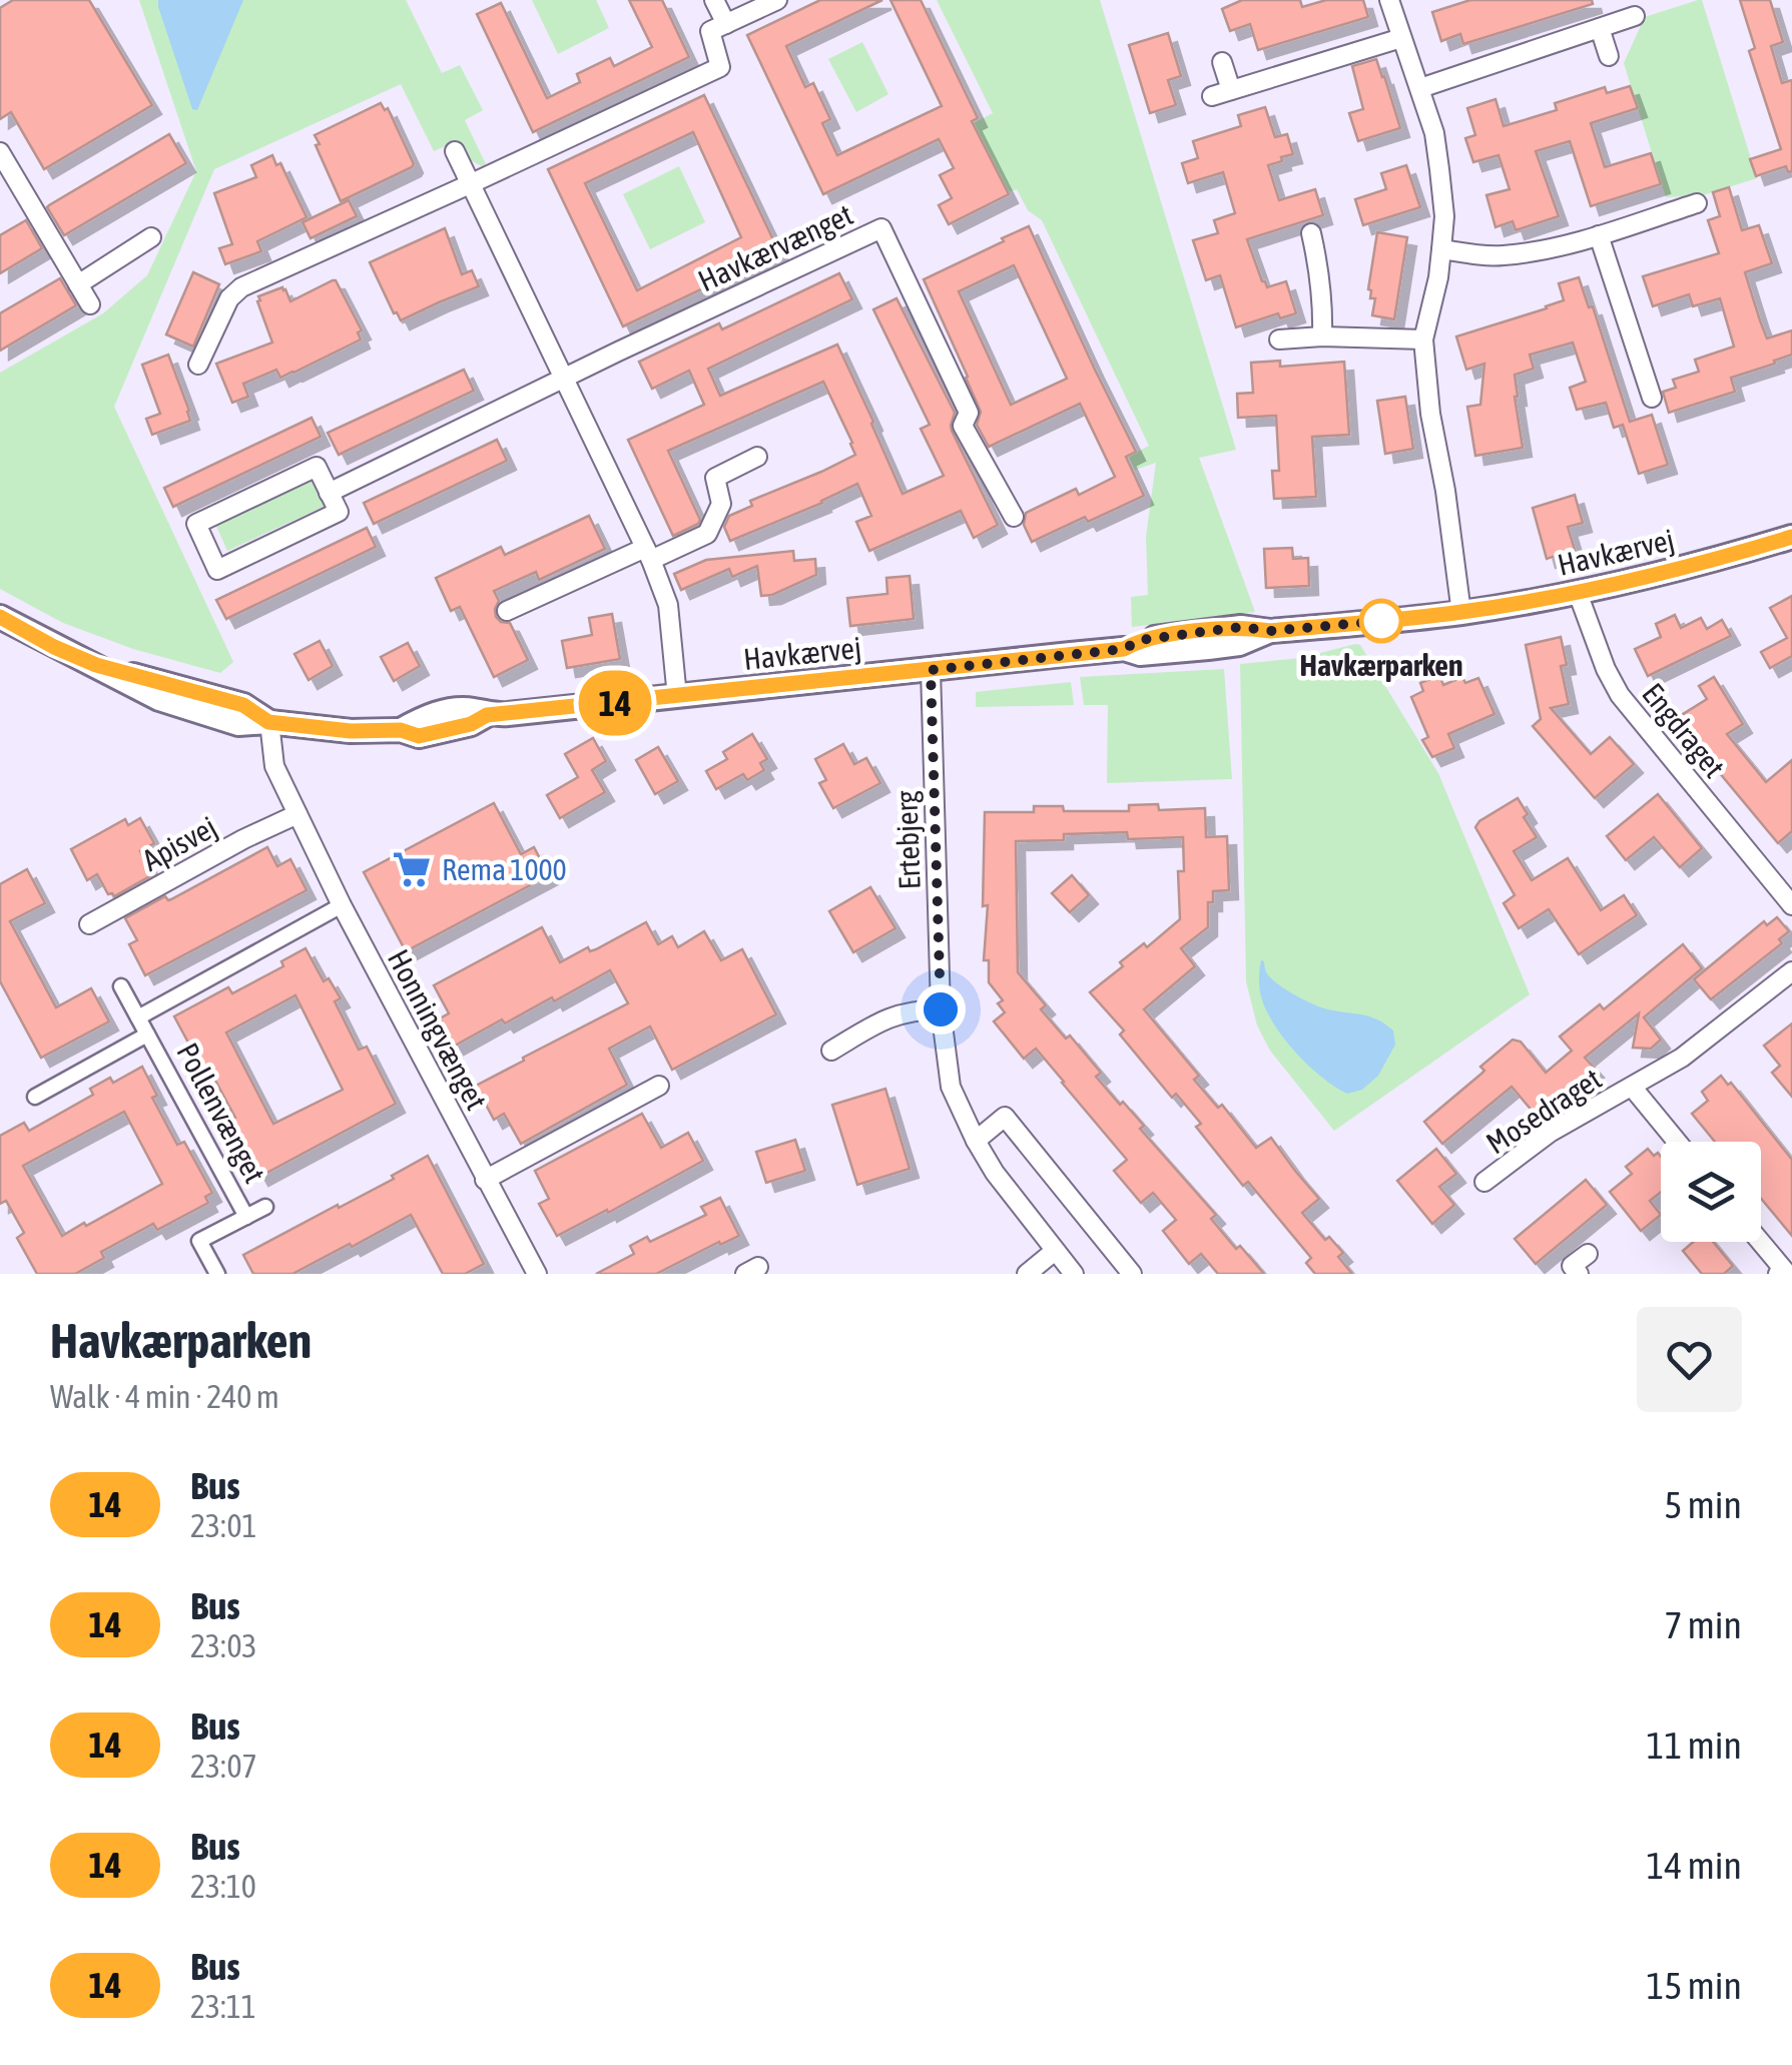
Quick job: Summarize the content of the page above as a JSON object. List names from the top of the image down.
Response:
{
  "streets": {
    "street": [
      "Havkærvænget",
      "Havkærvej",
      "Engdraget",
      "Ertebjerg",
      "Apisvej",
      "Honningvænget",
      "Mosedraget",
      "Pollenvænget"
    ]
  },
  "crossings": [
    ["Havkærvej", "Engdraget"],
    ["Havkærvej", "Ertebjerg"],
    ["Havkærvej", "Honningvænget"],
    ["Apisvej", "Honningvænget"]
  ],
  "places": {
    "other": ["Havkærparken"],
    "supermarket": ["Rema 1000"]
  },
  "lines": ["bus line 14"],
  "page": {
    "on_map": "14",
    "heading": ["Havkærparken", "Walk · 4 min · 240 m"],
    "list": [
      {
        "mark": "14",
        "name": "Bus",
        "note": "23:01",
        "value": "5 min"
      },
      {
        "mark": "14",
        "name": "Bus",
        "note": "23:03",
        "value": "7 min"
      },
      {
        "mark": "14",
        "name": "Bus",
        "note": "23:07",
        "value": "11 min"
      },
      {
        "mark": "14",
        "name": "Bus",
        "note": "23:10",
        "value": "14 min"
      },
      {
        "mark": "14",
        "name": "Bus",
        "note": "23:11",
        "value": "15 min"
      }
    ]
  }
}
